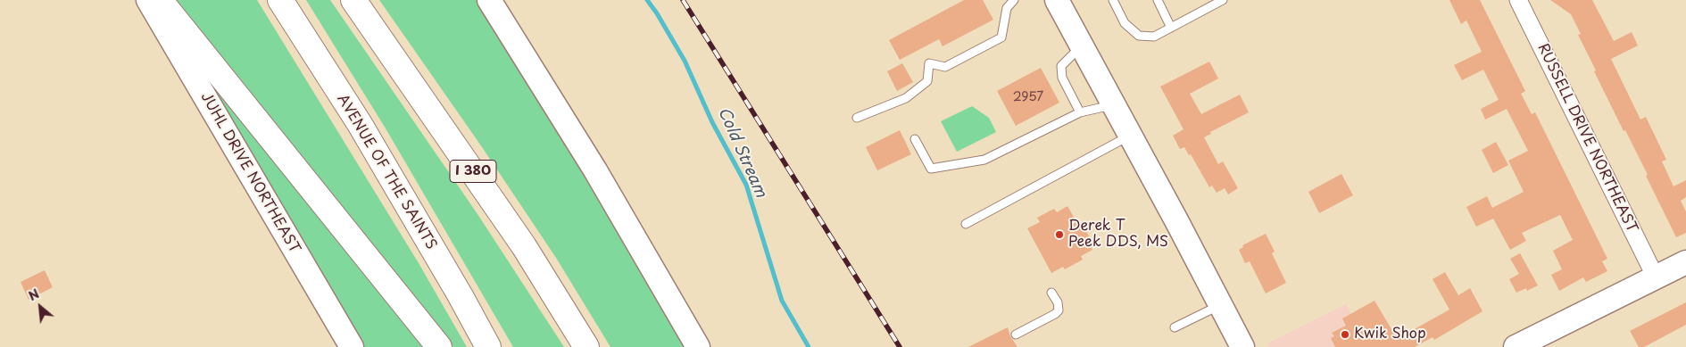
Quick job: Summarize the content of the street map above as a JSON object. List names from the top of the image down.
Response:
{
  "streets": {
    "highway": ["I 380", "AVENUE OF THE SAINTS"],
    "street": ["RUSSELL DRIVE NORTHEAST", "JUHL DRIVE NORTHEAST"]
  },
  "water": ["Cold Stream"],
  "places": ["Derek T Peek DDS, MS", "Kwik Shop"],
  "house_numbers": ["2957"],
  "north": "top left"
}
